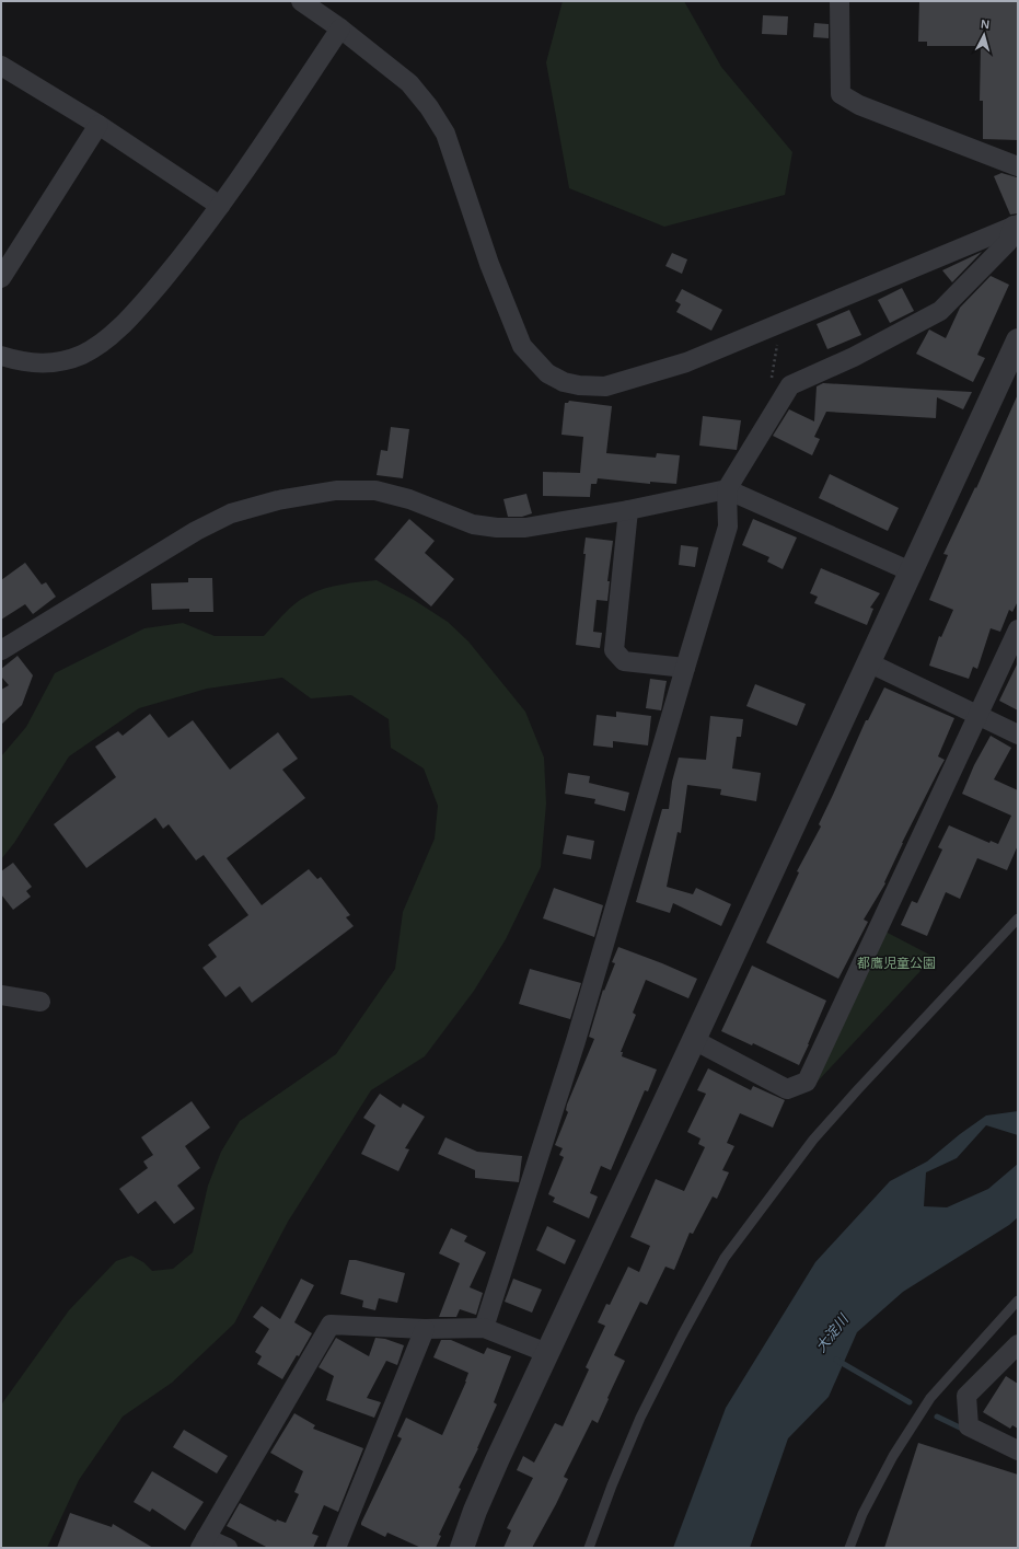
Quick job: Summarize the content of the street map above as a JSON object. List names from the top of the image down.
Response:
{
  "water": ["大淀川"],
  "parks": ["都鷹児童公園"],
  "north": "top"
}
